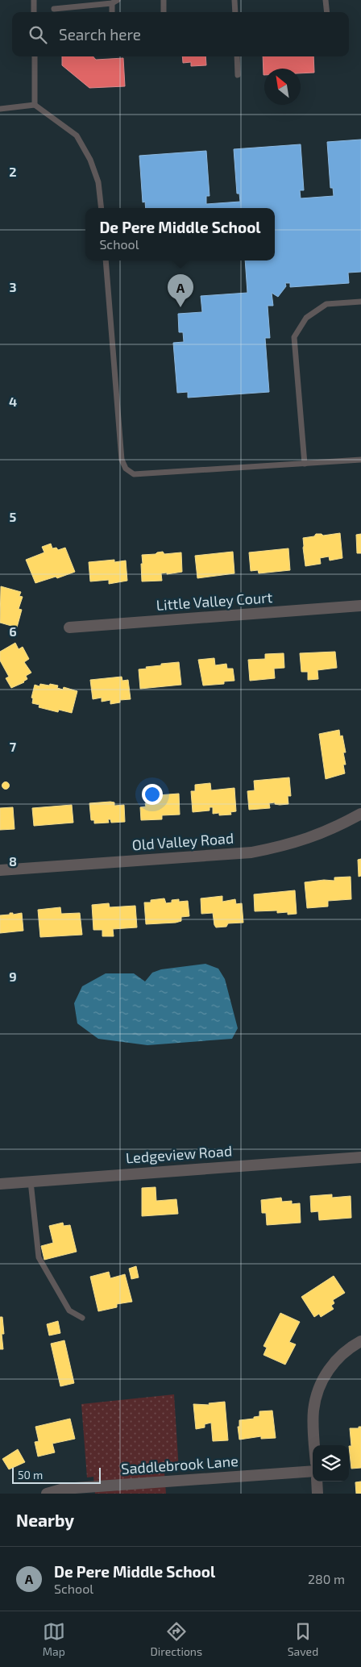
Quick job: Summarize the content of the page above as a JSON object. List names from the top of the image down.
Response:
{
  "streets": {
    "street": [
      "Little Valley Court",
      "Old Valley Road",
      "Ledgeview Road",
      "Saddlebrook Lane"
    ]
  },
  "scale_bar": "50 m",
  "north": "top left",
  "page": {
    "search": "Search here",
    "popup": ["De Pere Middle School", "School"],
    "pins": "A",
    "scale": "50 m",
    "heading": "Nearby",
    "list": [
      {
        "mark": "A",
        "name": "De Pere Middle School",
        "note": "School",
        "value": "280 m"
      }
    ],
    "nav": ["Map", "Directions", "Saved"]
  },
  "grid": {
    "rows": [
      "2",
      "3",
      "4",
      "5",
      "6",
      "7",
      "8",
      "9"
    ]
  }
}
